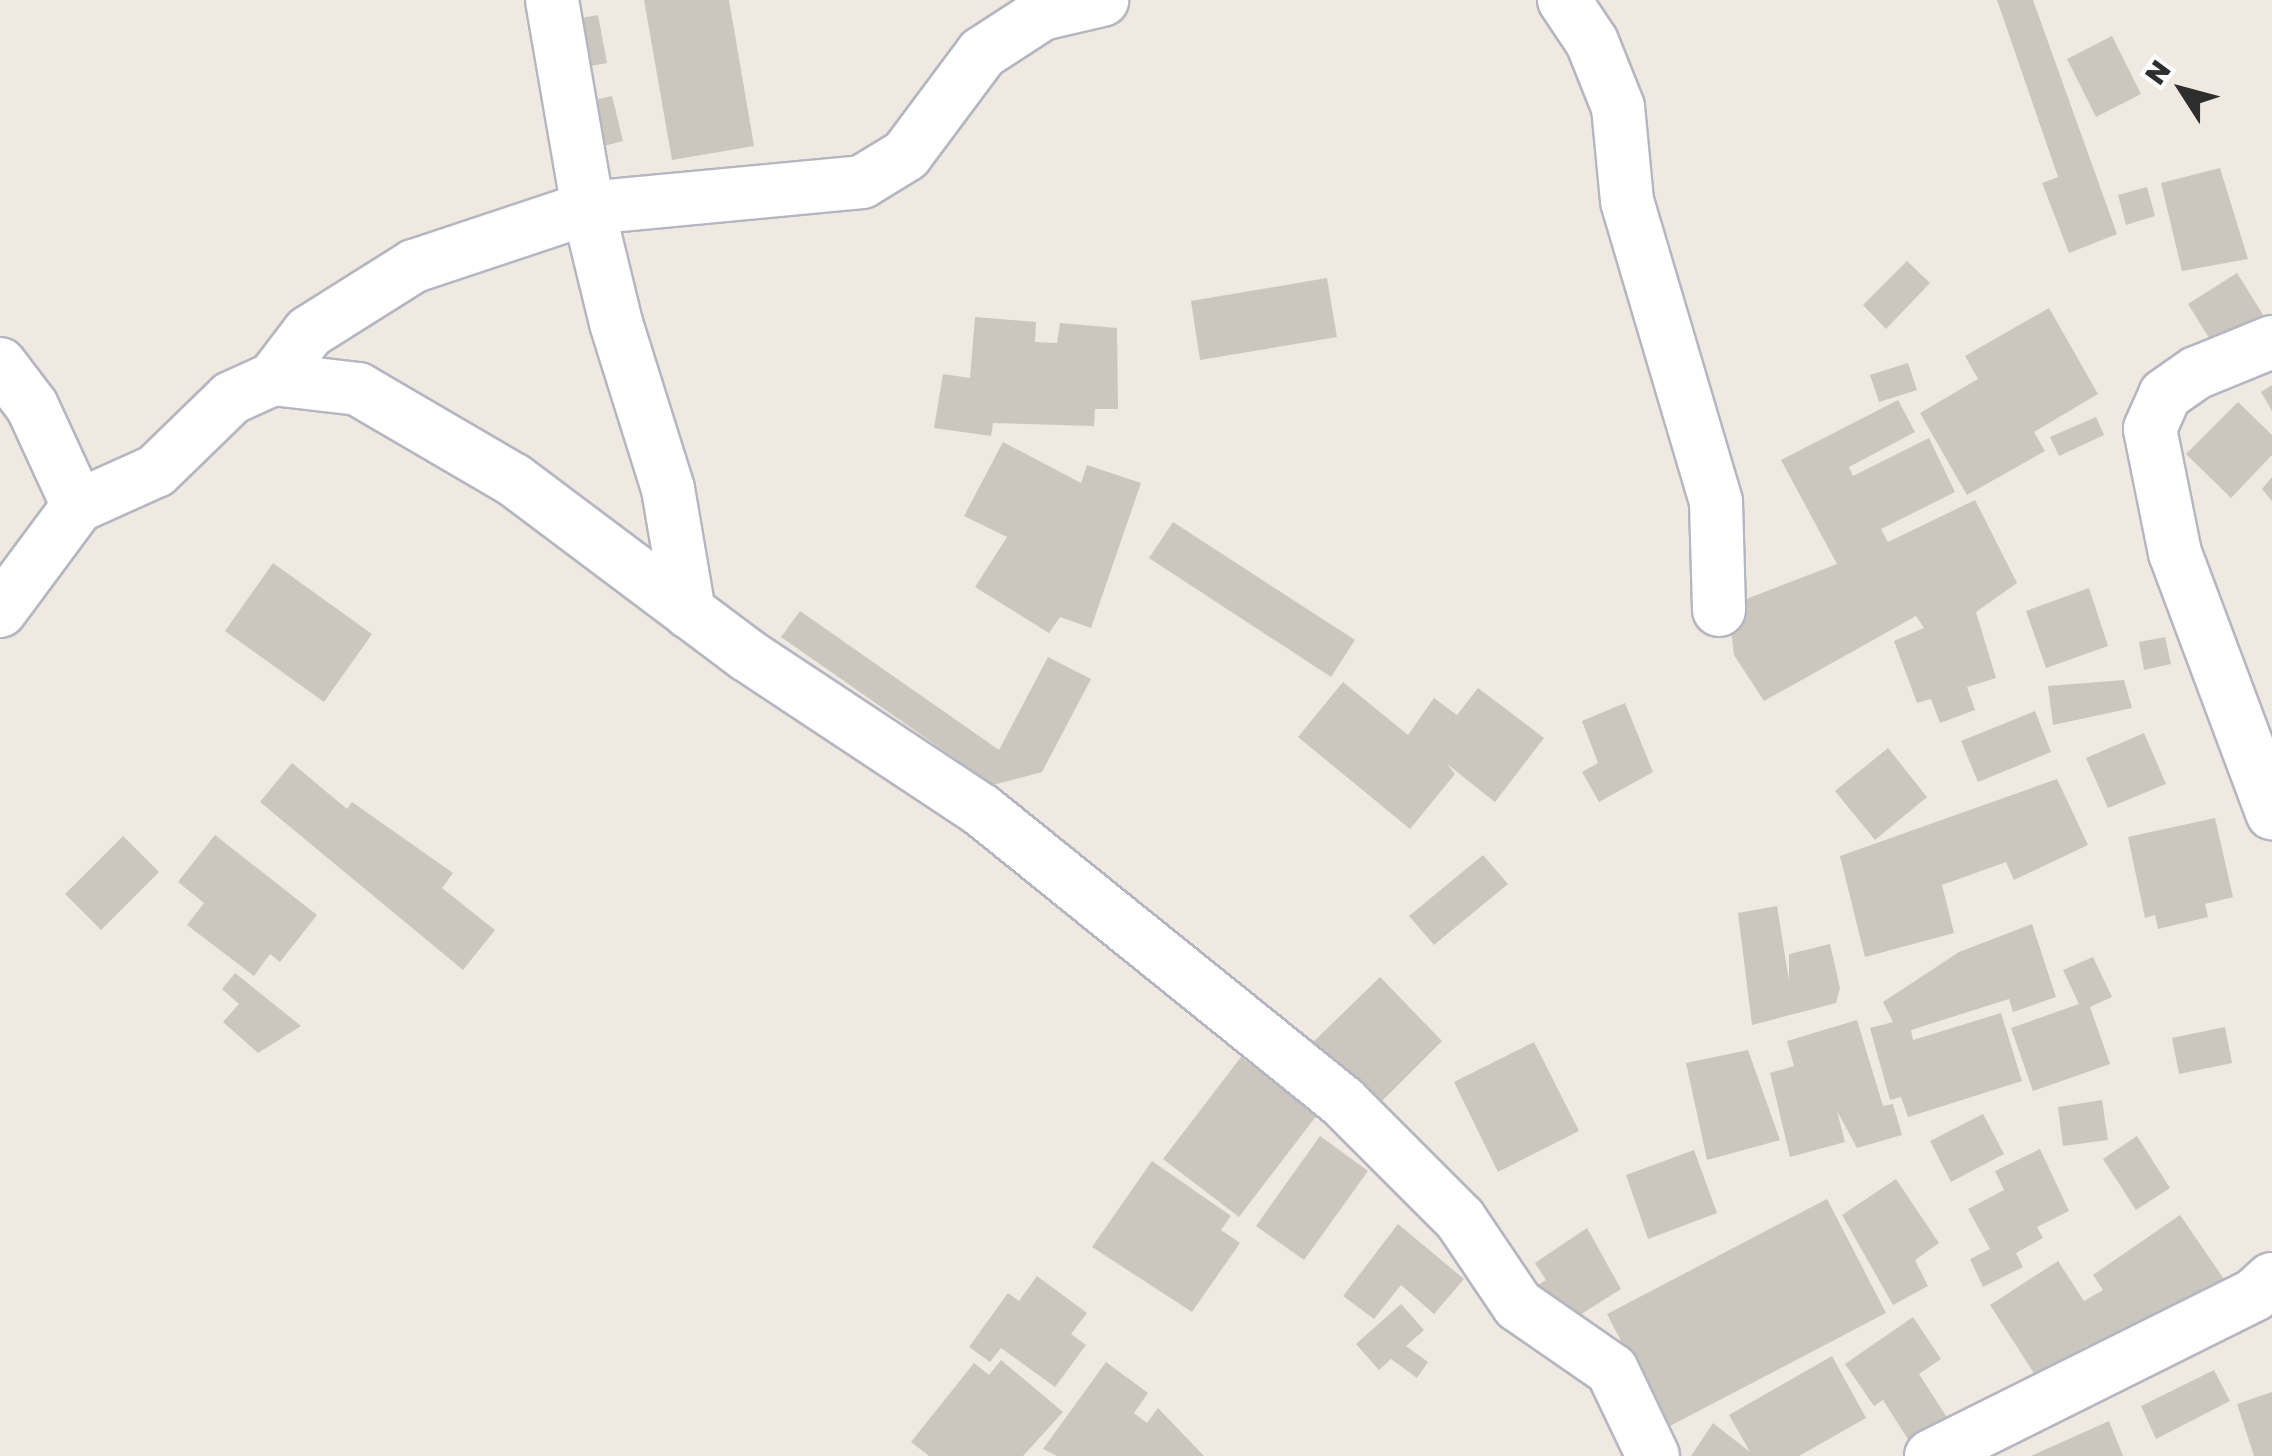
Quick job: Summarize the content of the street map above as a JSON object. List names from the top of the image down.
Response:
{
  "north": "top left"
}
